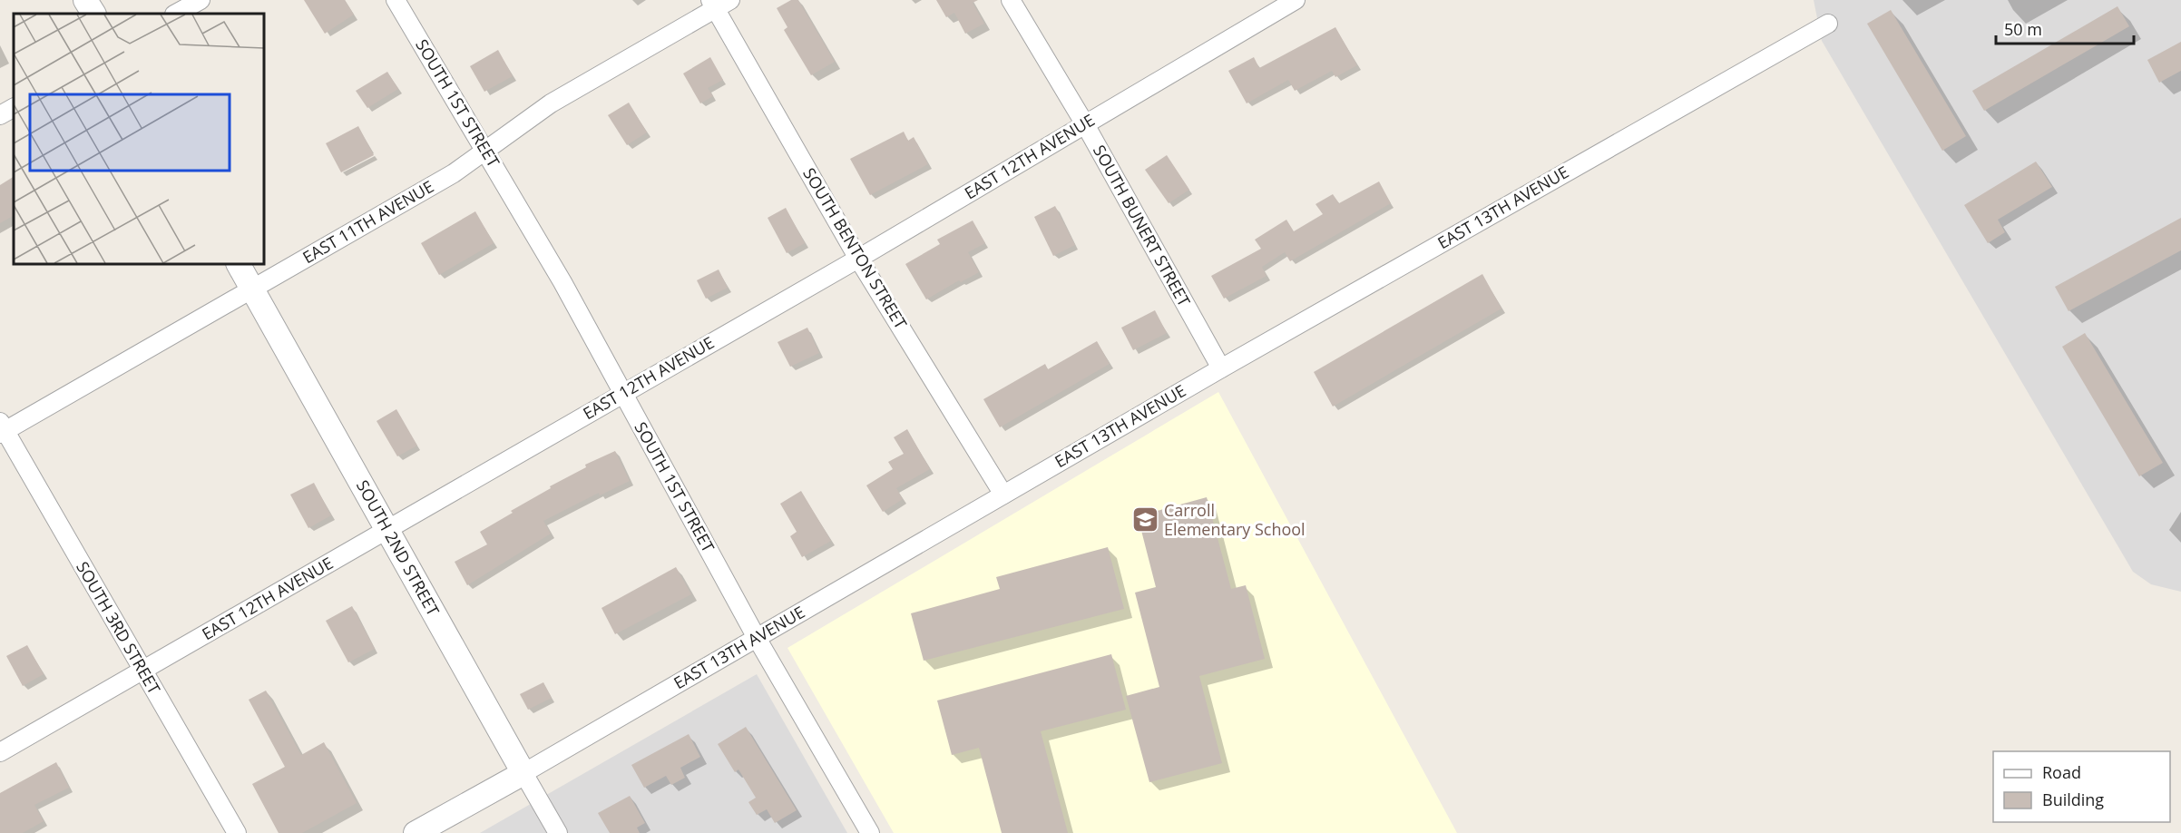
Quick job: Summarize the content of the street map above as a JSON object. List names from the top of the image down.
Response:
{
  "streets": {
    "street": [
      "SOUTH 1ST STREET",
      "EAST 12TH AVENUE",
      "EAST 13TH AVENUE",
      "EAST 11TH AVENUE",
      "SOUTH BUNERT STREET",
      "SOUTH BENTON STREET",
      "SOUTH 2ND STREET",
      "SOUTH 3RD STREET"
    ]
  },
  "crossings": [
    ["SOUTH 1ST STREET", "EAST 12TH AVENUE"],
    ["SOUTH 1ST STREET", "EAST 13TH AVENUE"],
    ["SOUTH 1ST STREET", "EAST 11TH AVENUE"],
    ["EAST 12TH AVENUE", "SOUTH BUNERT STREET"],
    ["EAST 12TH AVENUE", "SOUTH BENTON STREET"],
    ["EAST 12TH AVENUE", "SOUTH 2ND STREET"],
    ["EAST 12TH AVENUE", "SOUTH 3RD STREET"],
    ["EAST 13TH AVENUE", "SOUTH BUNERT STREET"],
    ["EAST 13TH AVENUE", "SOUTH BENTON STREET"],
    ["EAST 13TH AVENUE", "SOUTH 2ND STREET"],
    ["EAST 11TH AVENUE", "SOUTH BENTON STREET"],
    ["EAST 11TH AVENUE", "SOUTH 2ND STREET"],
    ["EAST 11TH AVENUE", "SOUTH 3RD STREET"]
  ],
  "places": {
    "school or university": ["Carroll Elementary School"]
  },
  "legend": ["Road", "Building"],
  "scale_bar": "50 m"
}
